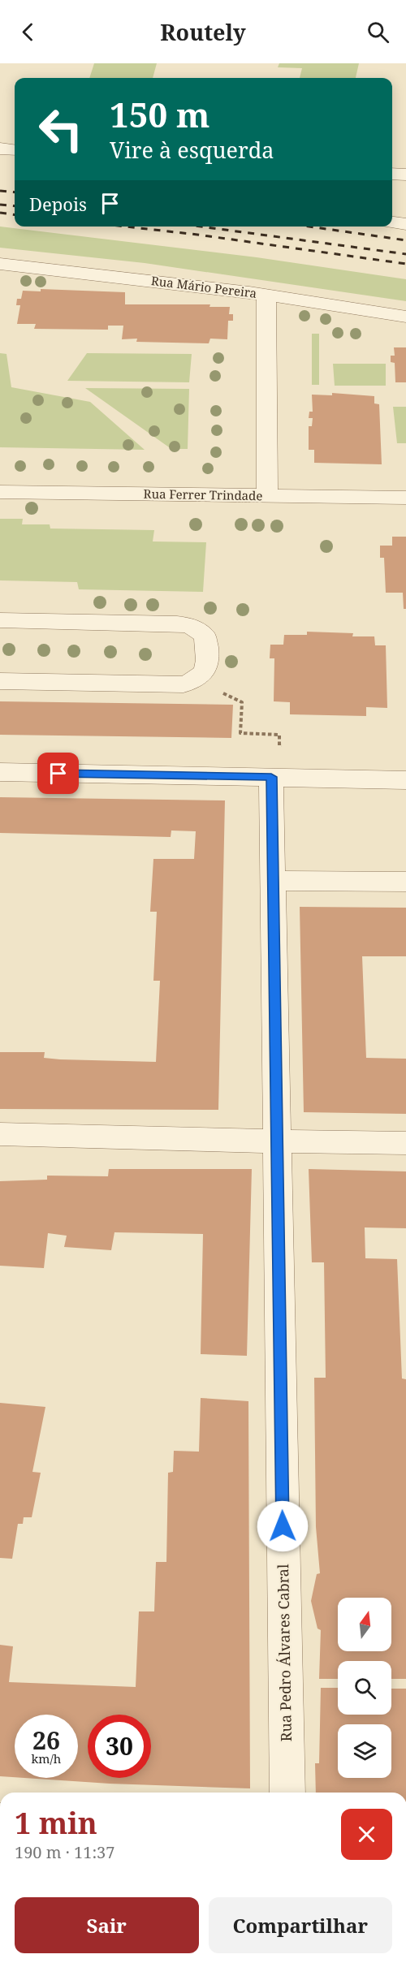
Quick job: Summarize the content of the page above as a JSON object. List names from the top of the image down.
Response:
{
  "streets": {
    "street": ["Rua Mário Pereira", "Rua Ferrer Trindade", "Rua Pedro Álvares Cabral"]
  },
  "north": "top",
  "page": {
    "header": "Routely",
    "turn": ["150 m", "Vire à esquerda"],
    "then": "Depois",
    "speed": "26 km/h",
    "limit": "30",
    "heading": ["1 min", "190 m · 11:37"],
    "buttons": ["Sair", "Compartilhar"]
  }
}
